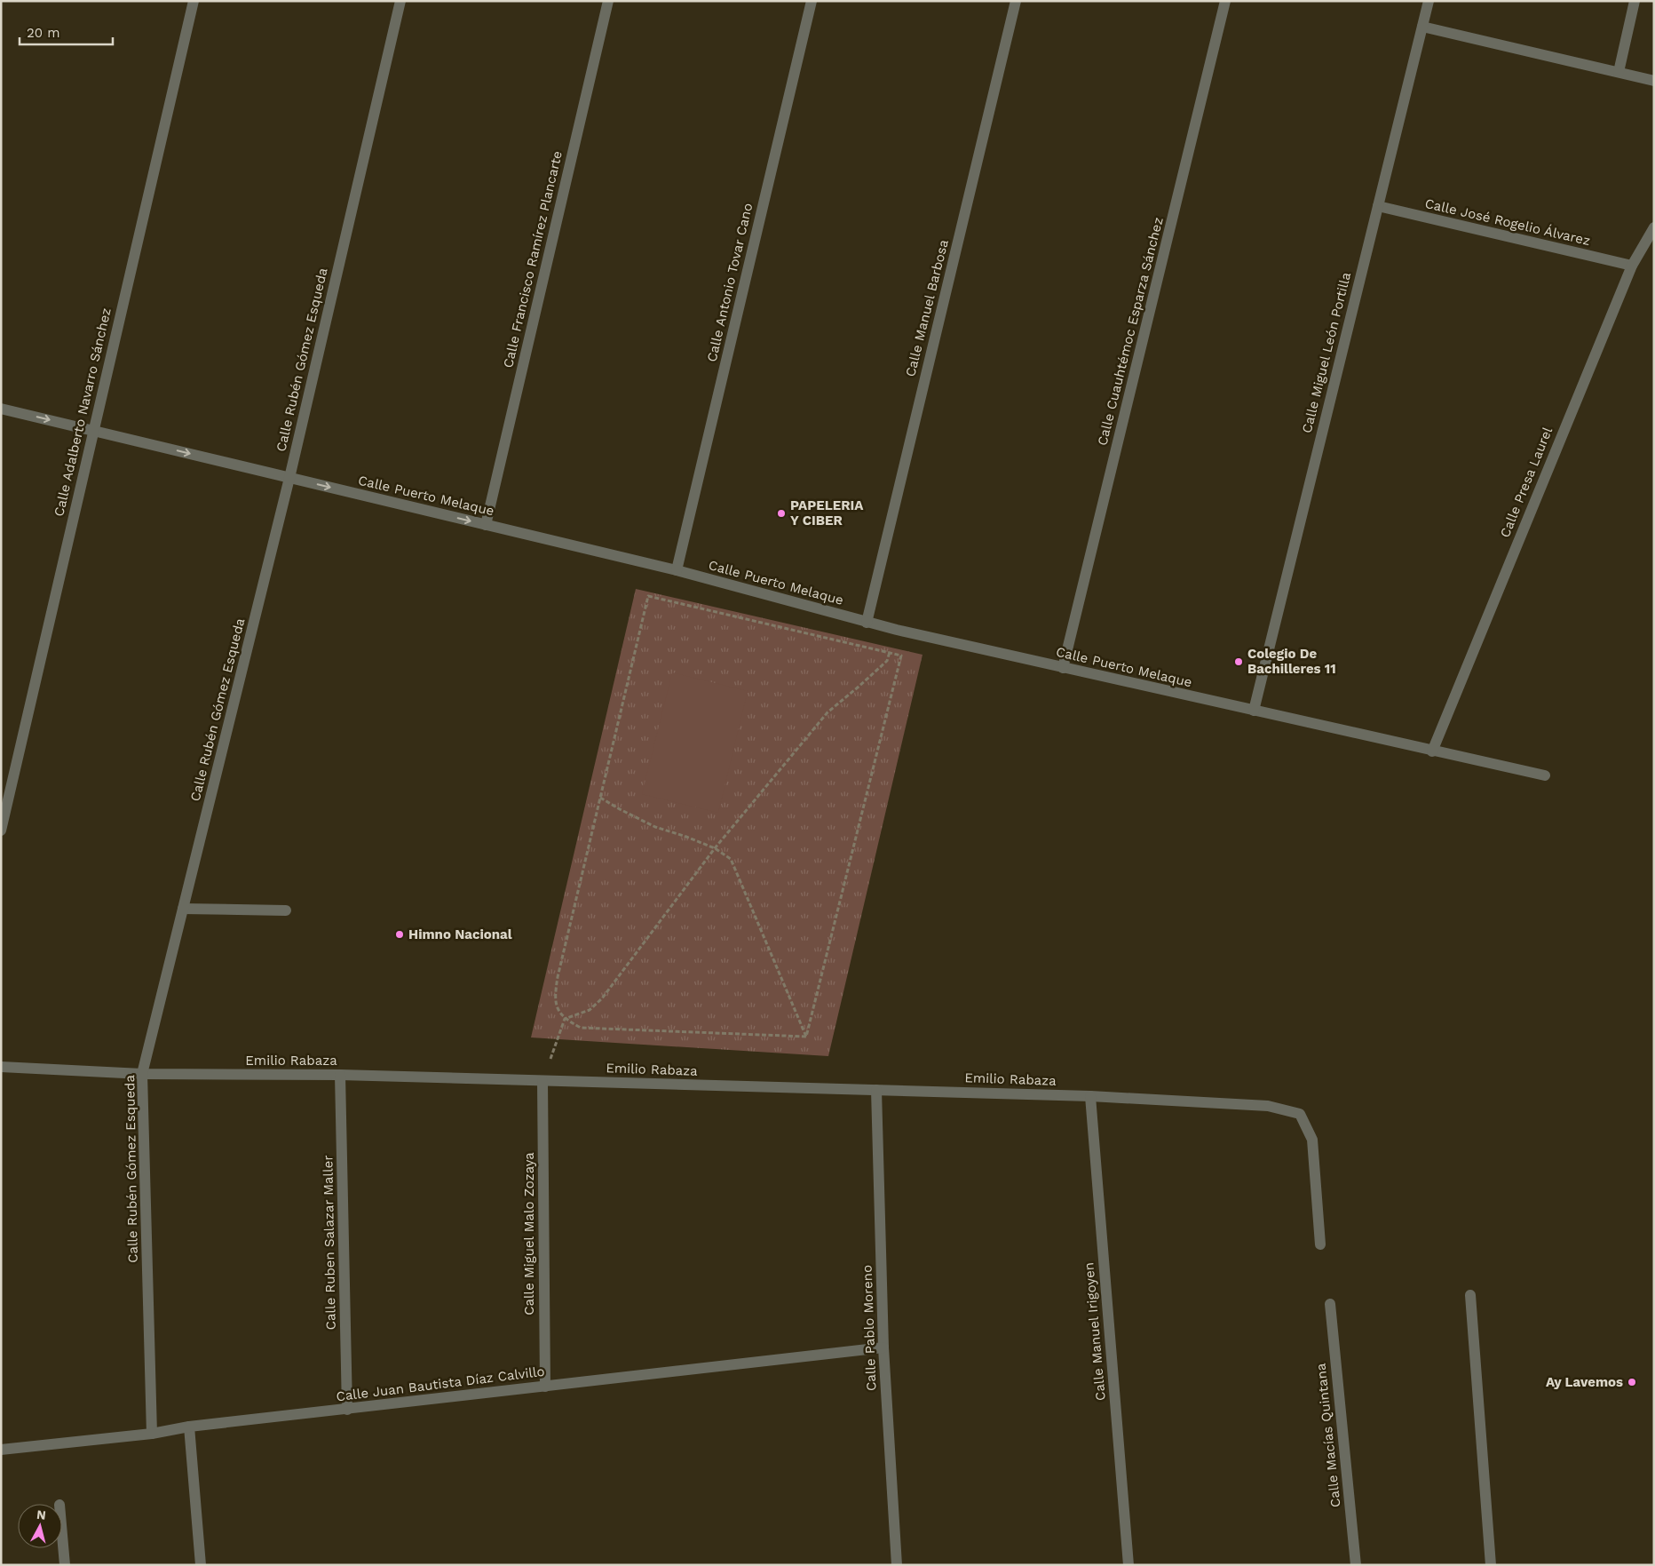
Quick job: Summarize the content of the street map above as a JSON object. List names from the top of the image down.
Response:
{
  "streets": {
    "street": [
      "Calle José Rogelio Álvarez",
      "Calle Francisco Ramírez Plancarte",
      "Calle Antonio Tovar Cano",
      "Calle Manuel Barbosa",
      "Calle Cuauhtémoc Esparza Sánchez",
      "Calle Miguel León Portilla",
      "Calle Rubén Gómez Esqueda",
      "Calle Adalberto Navarro Sánchez",
      "Calle Presa Laurel",
      "Calle Puerto Melaque",
      "Emilio Rabaza",
      "Calle Miguel Malo Zozaya",
      "Calle Ruben Salazar Maller",
      "Calle Pablo Moreno",
      "Calle Manuel Irigoyen",
      "Calle Juan Bautista Díaz Calvillo",
      "Calle Macías Quintana"
    ]
  },
  "crossings": [
    ["Calle José Rogelio Álvarez", "Calle Miguel León Portilla"],
    ["Calle José Rogelio Álvarez", "Calle Presa Laurel"],
    ["Calle Francisco Ramírez Plancarte", "Calle Puerto Melaque"],
    ["Calle Antonio Tovar Cano", "Calle Puerto Melaque"],
    ["Calle Manuel Barbosa", "Calle Puerto Melaque"],
    ["Calle Cuauhtémoc Esparza Sánchez", "Calle Puerto Melaque"],
    ["Calle Miguel León Portilla", "Calle Puerto Melaque"],
    ["Calle Rubén Gómez Esqueda", "Calle Puerto Melaque"],
    ["Calle Rubén Gómez Esqueda", "Emilio Rabaza"],
    ["Calle Rubén Gómez Esqueda", "Calle Juan Bautista Díaz Calvillo"],
    ["Calle Adalberto Navarro Sánchez", "Calle Puerto Melaque"],
    ["Calle Presa Laurel", "Calle Puerto Melaque"],
    ["Emilio Rabaza", "Calle Miguel Malo Zozaya"],
    ["Emilio Rabaza", "Calle Ruben Salazar Maller"],
    ["Emilio Rabaza", "Calle Pablo Moreno"],
    ["Emilio Rabaza", "Calle Manuel Irigoyen"],
    ["Calle Miguel Malo Zozaya", "Calle Juan Bautista Díaz Calvillo"],
    ["Calle Ruben Salazar Maller", "Calle Juan Bautista Díaz Calvillo"],
    ["Calle Pablo Moreno", "Calle Juan Bautista Díaz Calvillo"]
  ],
  "places": [
    "PAPELERIA Y CIBER",
    "Colegio De Bachilleres 11",
    "Himno Nacional",
    "Ay Lavemos"
  ],
  "scale_bar": "20 m",
  "north": "top"
}
